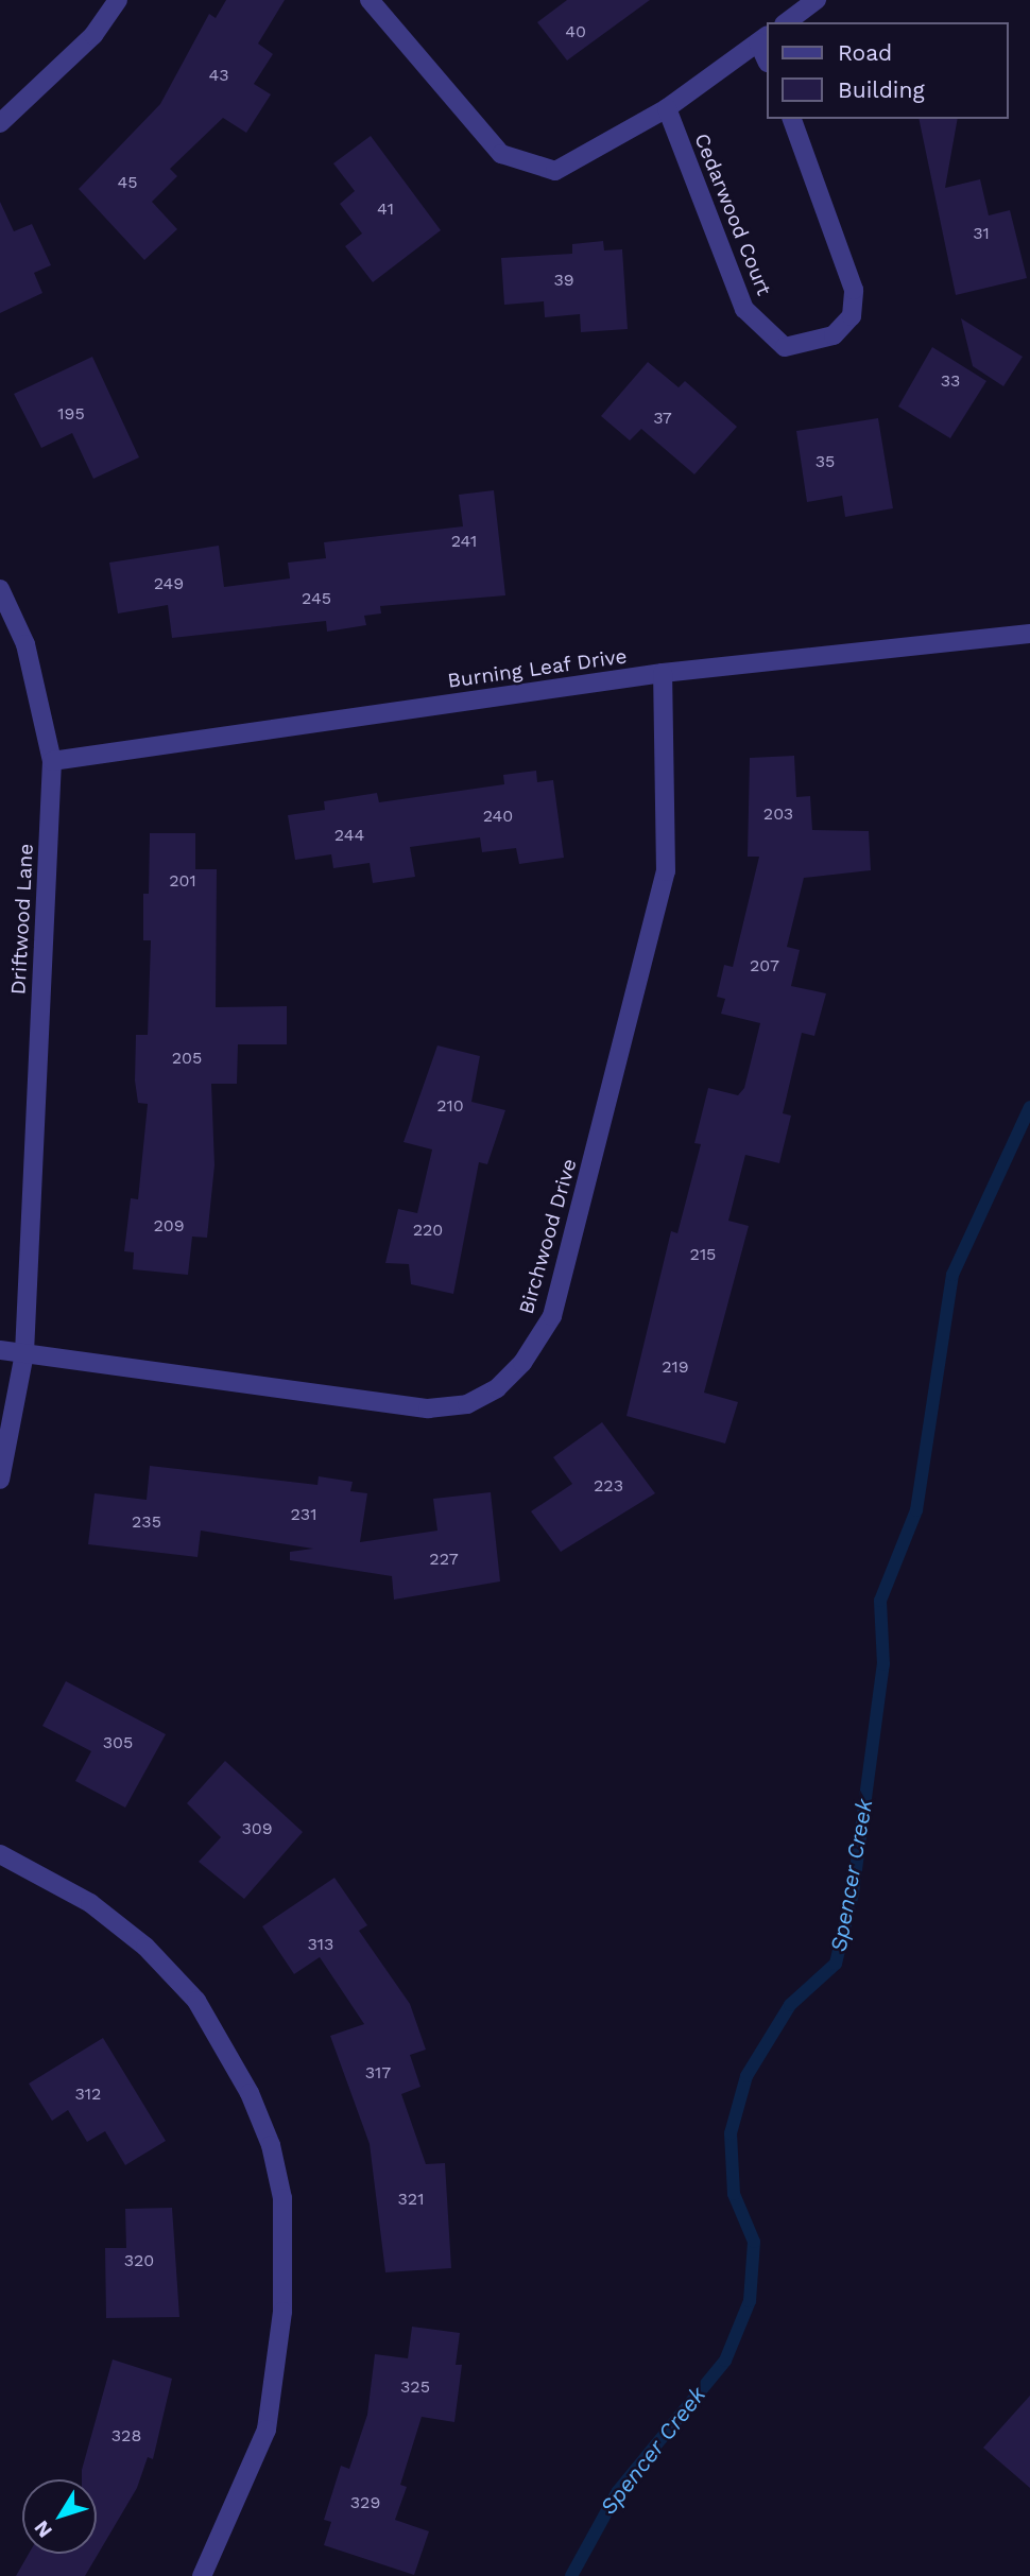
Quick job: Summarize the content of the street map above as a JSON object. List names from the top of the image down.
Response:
{
  "streets": {
    "street": [
      "Cedarwood Court",
      "Burning Leaf Drive",
      "Driftwood Lane",
      "Birchwood Drive"
    ]
  },
  "crossings": [
    ["Burning Leaf Drive", "Driftwood Lane"],
    ["Burning Leaf Drive", "Birchwood Drive"],
    ["Driftwood Lane", "Birchwood Drive"]
  ],
  "water": ["Spencer Creek"],
  "house_numbers": [
    "40",
    "43",
    "45",
    "41",
    "31",
    "39",
    "33",
    "195",
    "37",
    "35",
    "241",
    "249",
    "245",
    "203",
    "240",
    "244",
    "201",
    "207",
    "205",
    "210",
    "209",
    "220",
    "215",
    "219",
    "223",
    "231",
    "235",
    "227",
    "305",
    "309",
    "313",
    "317",
    "312",
    "321",
    "320",
    "325",
    "328",
    "329"
  ],
  "legend": ["Road", "Building"],
  "north": "bottom left"
}
